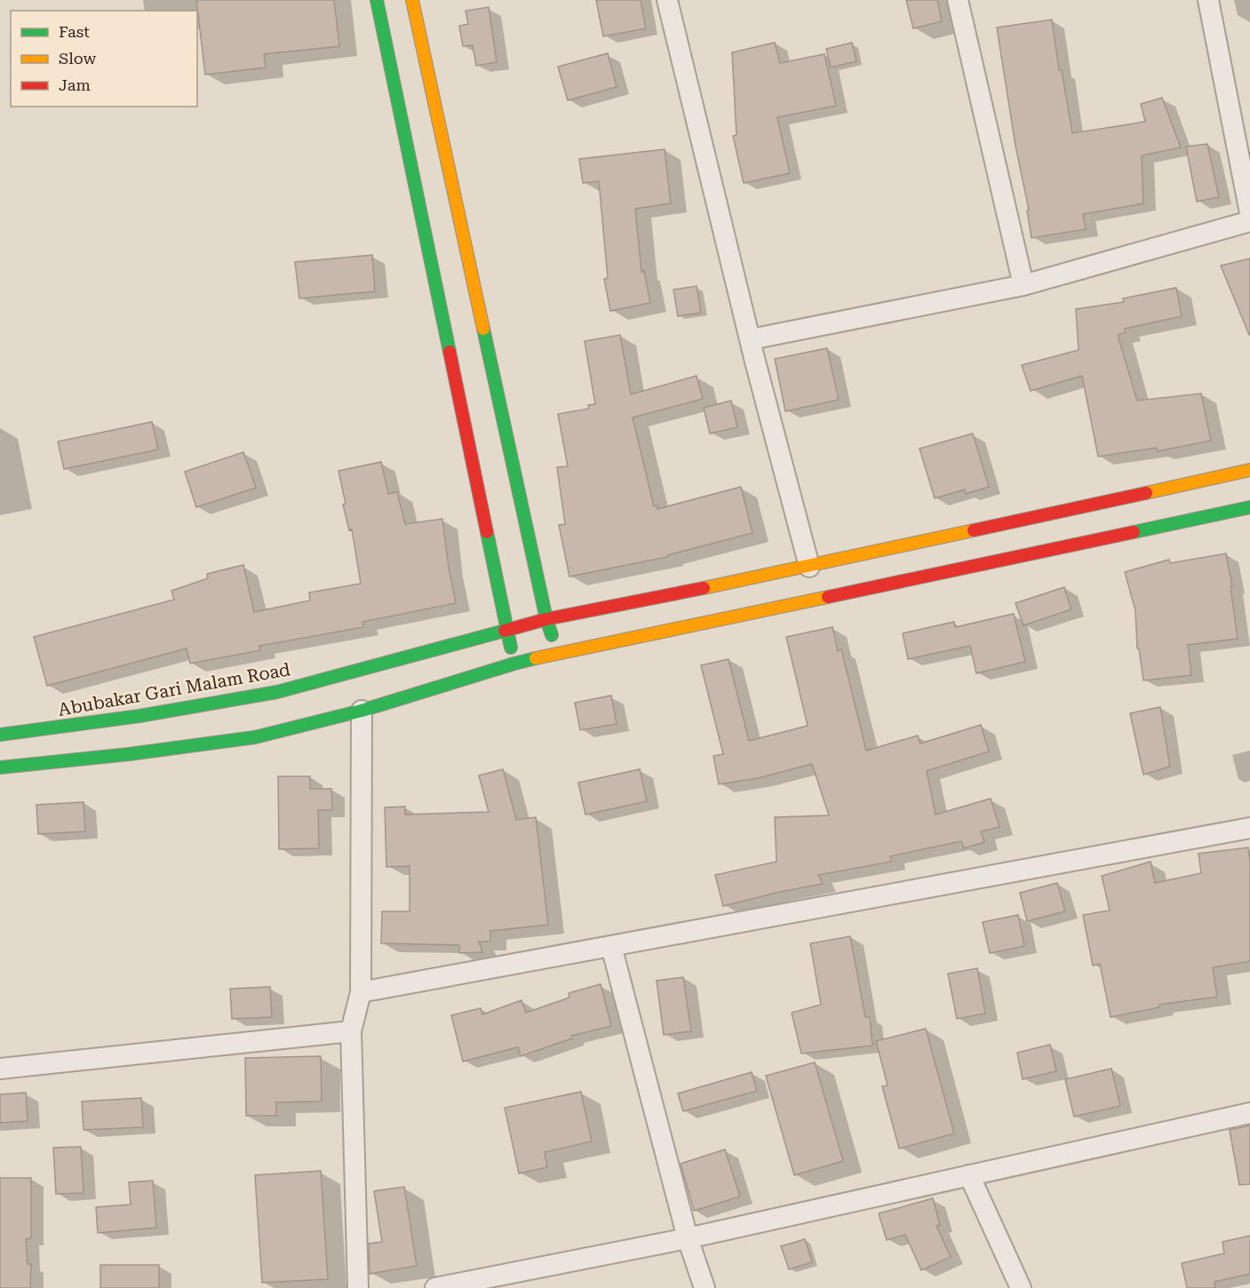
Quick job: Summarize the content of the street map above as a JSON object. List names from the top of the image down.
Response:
{
  "streets": {
    "street": ["Abubakar Gari Malam Road"]
  },
  "legend": ["Fast", "Slow", "Jam"]
}
